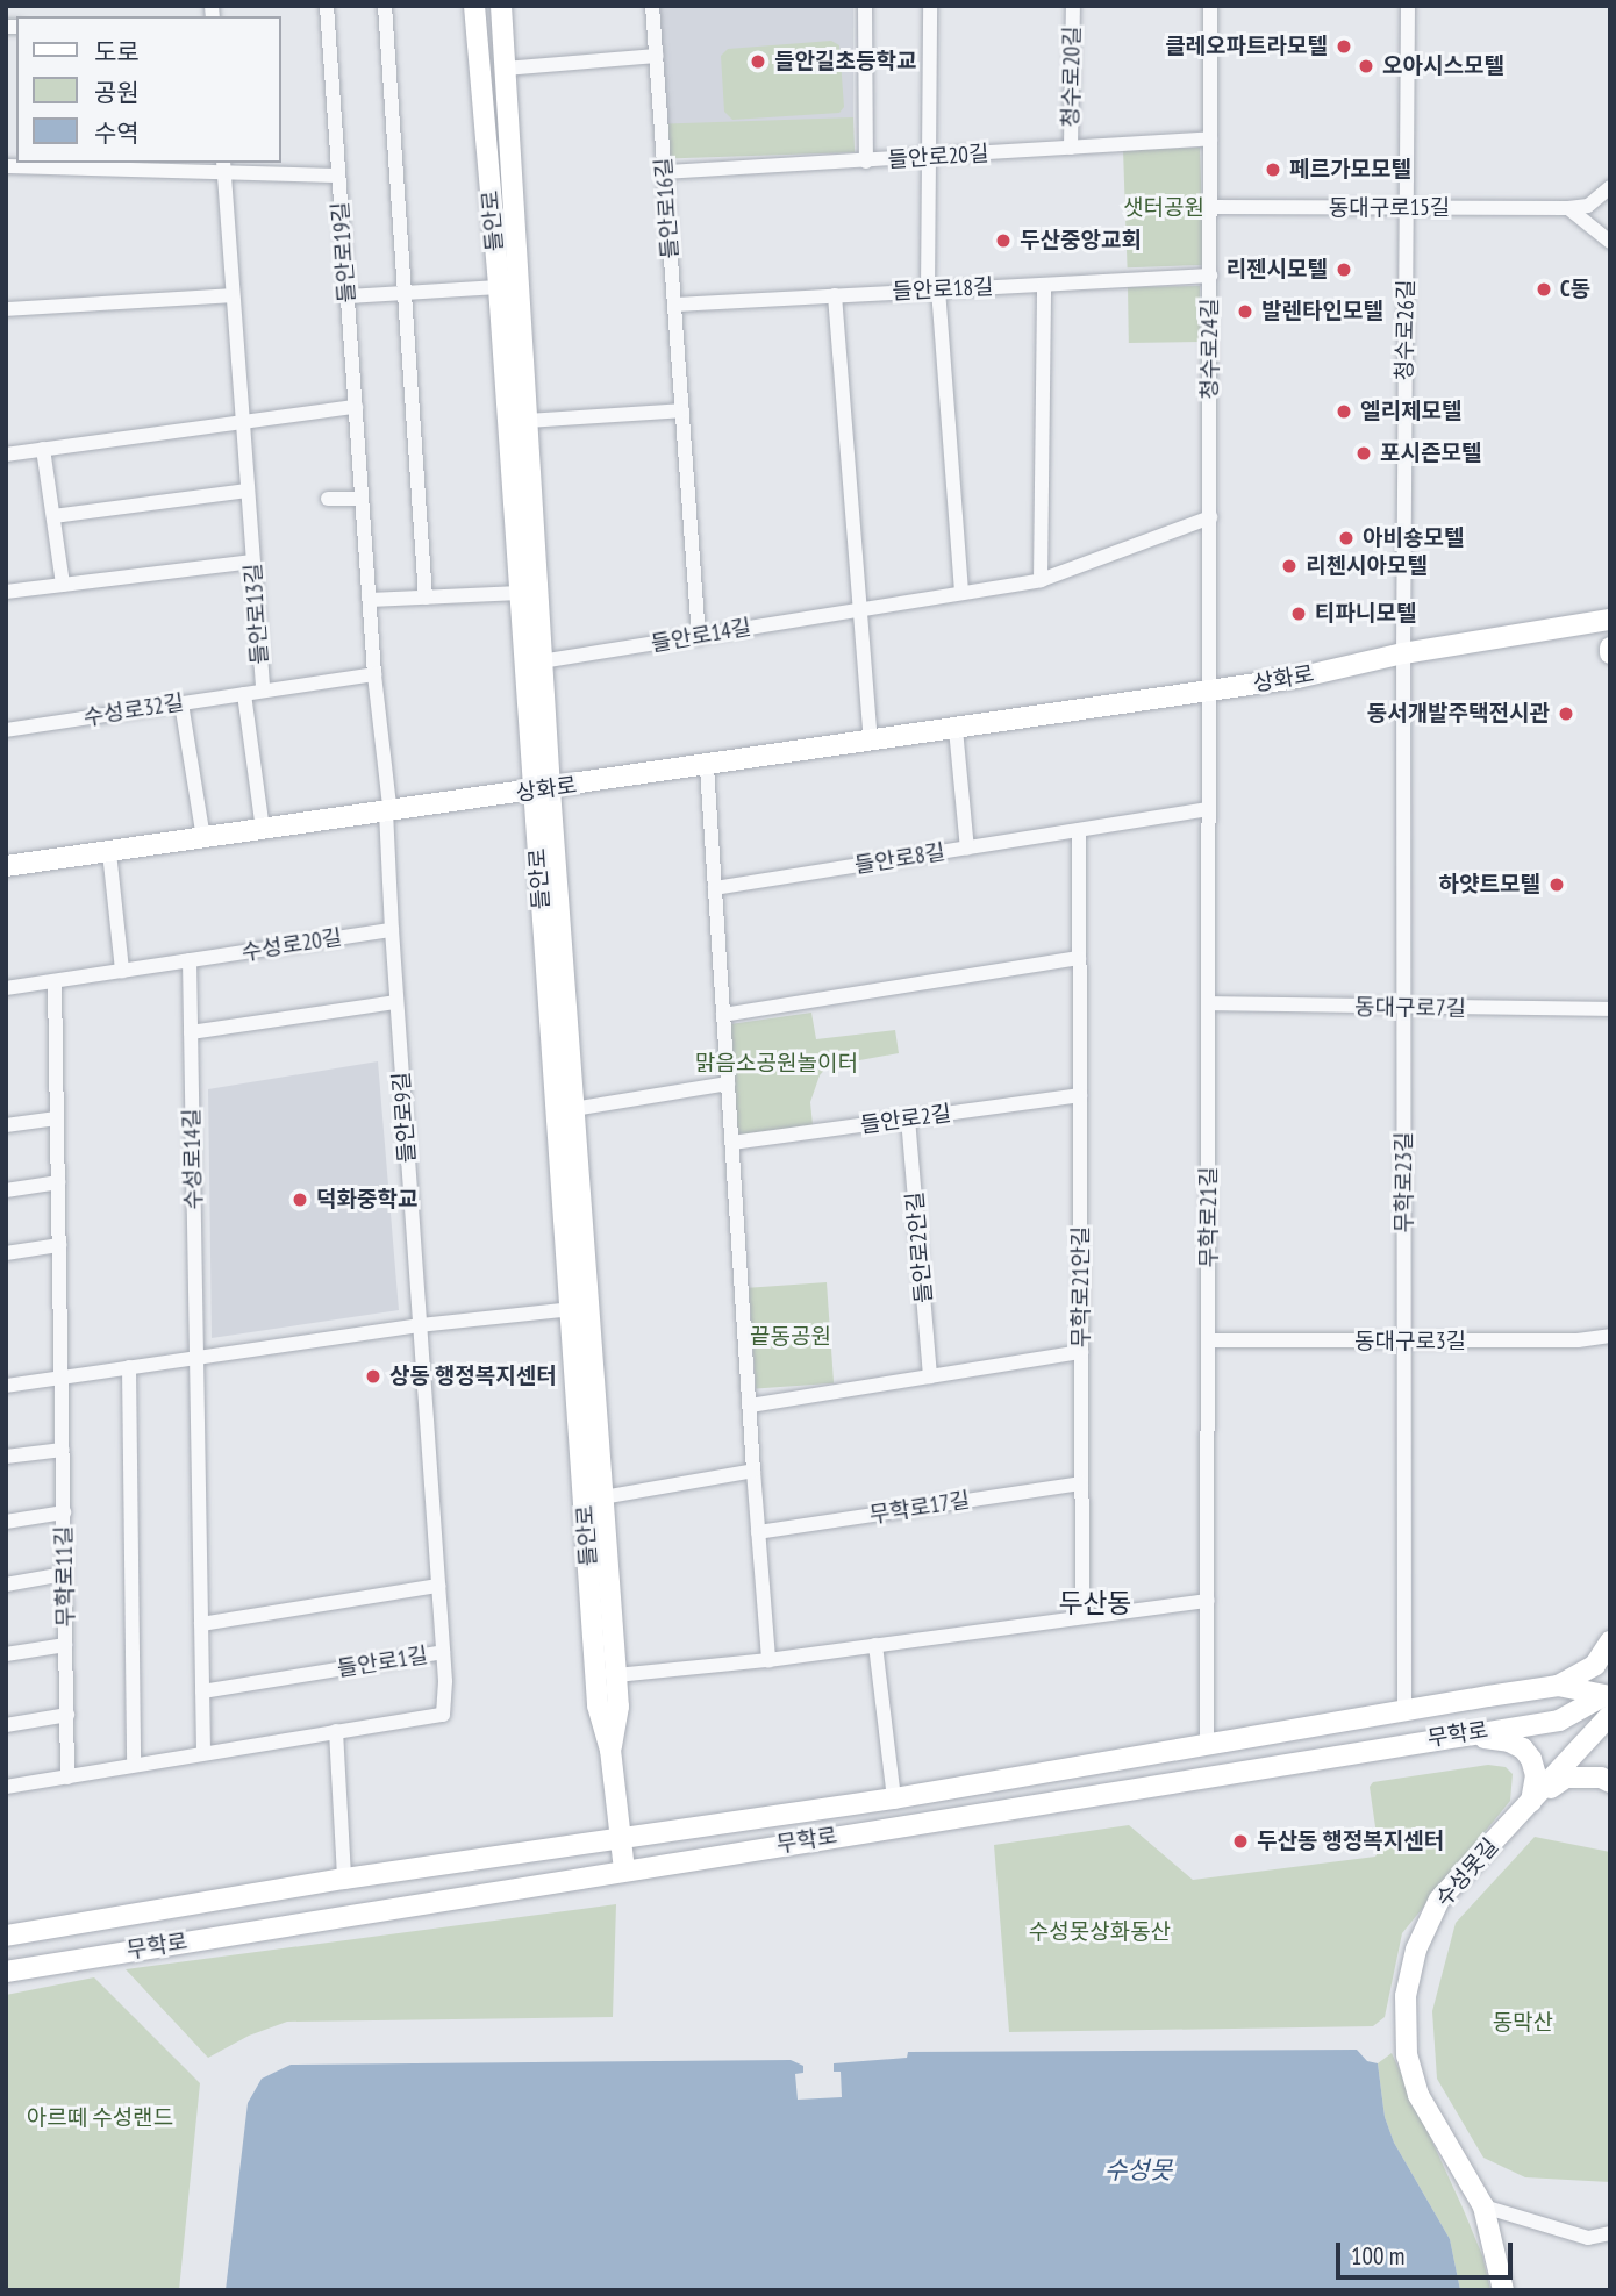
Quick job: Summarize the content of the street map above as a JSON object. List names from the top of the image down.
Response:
{
  "streets": {
    "main road": [
      "들안로",
      "상화로",
      "무학로",
      "수성못길"
    ],
    "street": [
      "청수로20길",
      "들안로20길",
      "들안로16길",
      "동대구로15길",
      "들안로19길",
      "들안로18길",
      "청수로26길",
      "청수로24길",
      "들안로13길",
      "들안로14길",
      "수성로32길",
      "들안로8길",
      "수성로20길",
      "동대구로7길",
      "들안로9길",
      "들안로2길",
      "수성로14길",
      "무학로23길",
      "무학로21길",
      "들안로2안길",
      "무학로21안길",
      "동대구로3길",
      "무학로17길",
      "무학로11길",
      "들안로1길"
    ]
  },
  "crossings": [
    ["청수로20길", "들안로20길"],
    ["들안로20길", "들안로16길"],
    ["들안로20길", "청수로24길"],
    ["들안로16길", "들안로18길"],
    ["들안로16길", "들안로14길"],
    ["동대구로15길", "청수로26길"],
    ["동대구로15길", "청수로24길"],
    ["들안로", "들안로14길"],
    ["들안로", "상화로"],
    ["들안로", "무학로"],
    ["들안로18길", "청수로24길"],
    ["청수로26길", "상화로"],
    ["청수로26길", "무학로23길"],
    ["청수로24길", "들안로14길"],
    ["청수로24길", "상화로"],
    ["청수로24길", "무학로21길"],
    ["들안로13길", "수성로32길"],
    ["상화로", "무학로23길"],
    ["상화로", "무학로21길"],
    ["들안로8길", "무학로21길"],
    ["들안로8길", "무학로21안길"],
    ["수성로20길", "수성로14길"],
    ["동대구로7길", "무학로23길"],
    ["동대구로7길", "무학로21길"],
    ["들안로9길", "들안로1길"],
    ["들안로2길", "들안로2안길"],
    ["들안로2길", "무학로21안길"],
    ["무학로23길", "동대구로3길"],
    ["무학로23길", "무학로"],
    ["무학로21길", "동대구로3길"],
    ["무학로21길", "무학로"],
    ["무학로21안길", "무학로17길"],
    ["무학로", "수성못길"]
  ],
  "districts": ["두산동"],
  "water": ["수성못"],
  "parks": [
    "샛터공원",
    "맑음소공원놀이터",
    "끝동공원",
    "수성못상화동산",
    "동막산",
    "아르떼 수성랜드"
  ],
  "places": [
    "클레오파트라모텔",
    "들안길초등학교",
    "오아시스모텔",
    "페르가모모텔",
    "두산중앙교회",
    "리젠시모텔",
    "C동",
    "발렌타인모텔",
    "엘리제모텔",
    "포시즌모텔",
    "아비숑모텔",
    "리첸시아모텔",
    "티파니모텔",
    "동서개발주택전시관",
    "하얏트모텔",
    "덕화중학교",
    "상동 행정복지센터",
    "두산동 행정복지센터"
  ],
  "legend": ["도로", "공원", "수역"],
  "scale_bar": "100 m"
}
